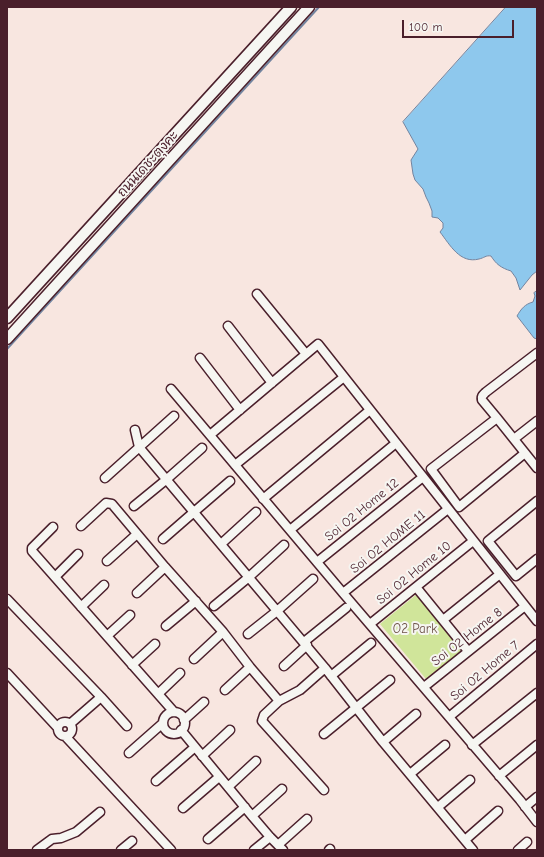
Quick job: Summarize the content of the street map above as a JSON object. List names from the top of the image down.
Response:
{
  "streets": {
    "street": [
      "ถนนเดชะตุงคะ",
      "Soi O2 Home 12",
      "Soi O2 HOME 11",
      "Soi O2 Home 10",
      "Soi O2 Home 8",
      "Soi O2 Home 7"
    ]
  },
  "parks": ["O2 Park"],
  "scale_bar": "100 m"
}
